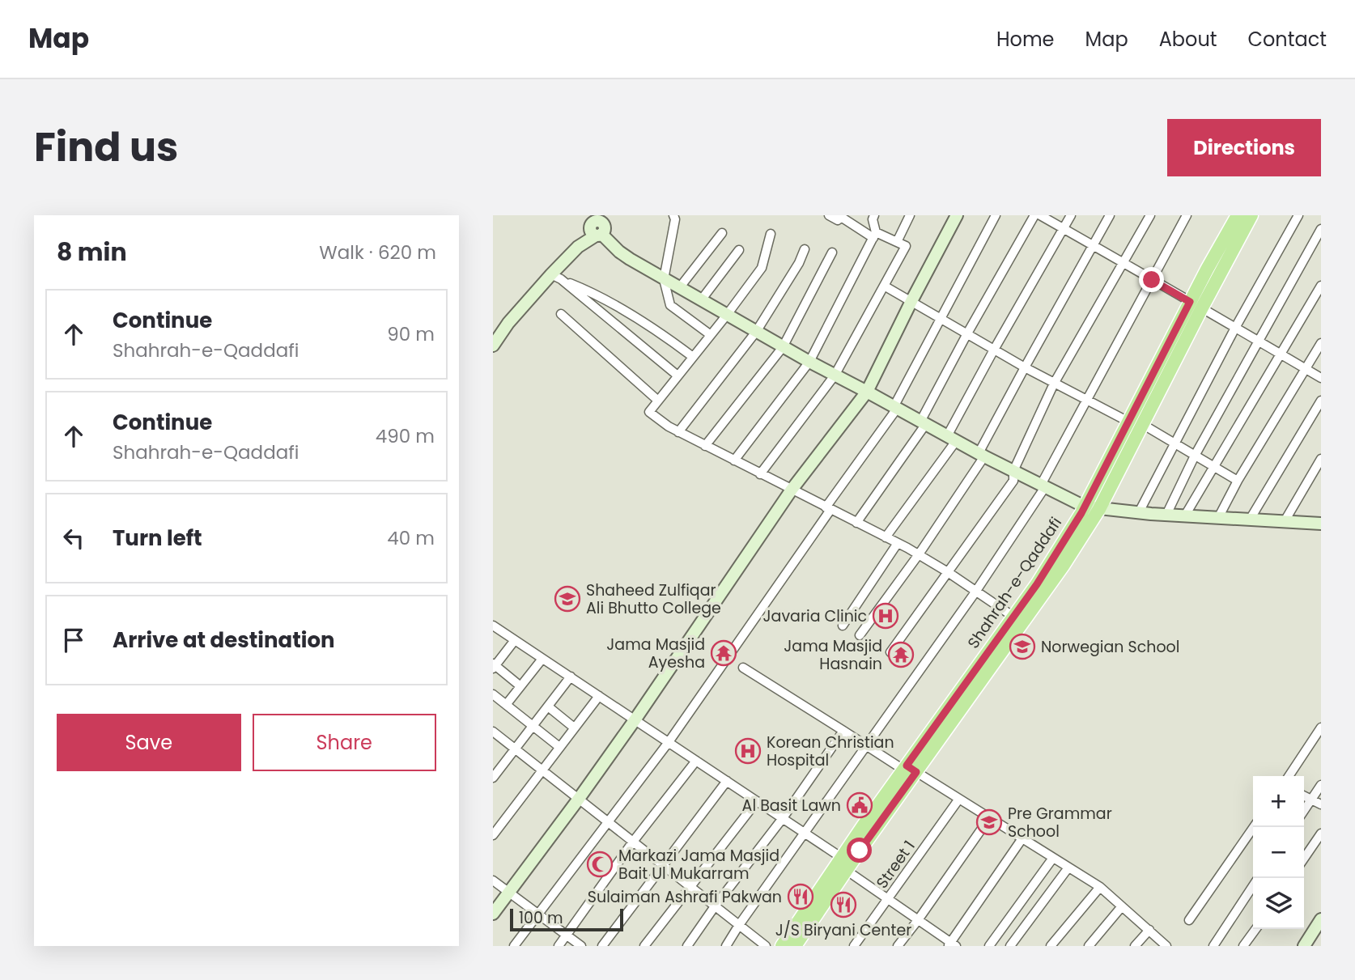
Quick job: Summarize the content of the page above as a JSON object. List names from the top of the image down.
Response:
{
  "streets": {
    "main road": ["Shahrah-e-Qaddafi"],
    "street": ["Street 1"]
  },
  "places": {
    "school or university": ["Shaheed Zulfiqar Ali Bhutto College", "Norwegian School", "Pre Grammar School"],
    "hospital": ["Javaria Clinic", "Korean Christian Hospital"],
    "temple": ["Jama Masjid Ayesha", "Jama Masjid Hasnain"],
    "public building": ["Al Basit Lawn"],
    "mosque": ["Markazi Jama Masjid Bait Ul Mukarram"],
    "restaurant": ["Sulaiman Ashrafi Pakwan", "J/S Biryani Center"]
  },
  "scale_bar": "100 m",
  "page": {
    "header": "Map",
    "nav": [
      "Home",
      "Map",
      "About",
      "Contact"
    ],
    "title": "Find us",
    "buttons": [
      "Directions",
      ["Save", "Share"]
    ],
    "heading": ["8 min", "Walk · 620 m"],
    "list": [
      ["Continue", "Shahrah-e-Qaddafi", "90 m"],
      ["Continue", "Shahrah-e-Qaddafi", "490 m"],
      ["Turn left", "40 m"],
      "Arrive at destination"
    ],
    "map_buttons": ["+", "−"],
    "scale": "100 m"
  }
}
